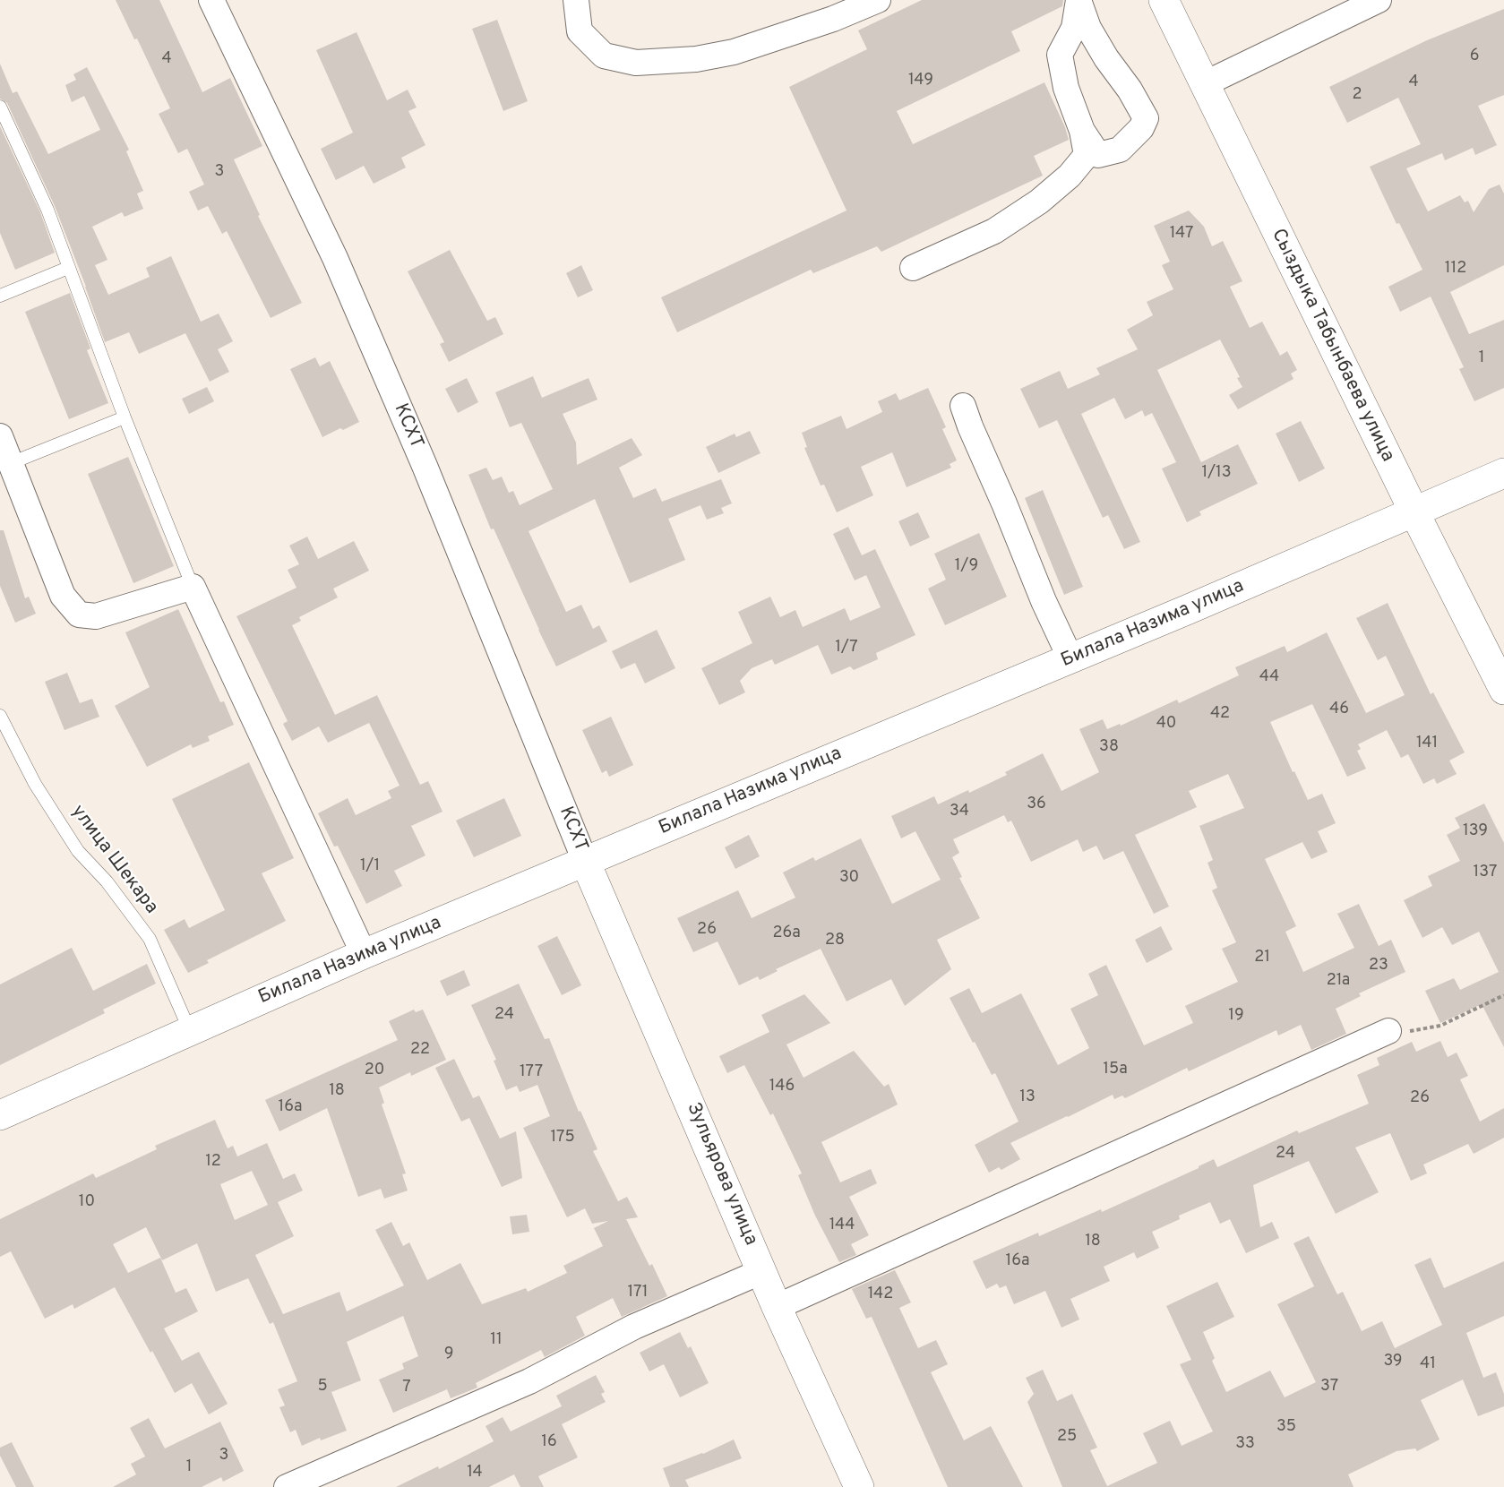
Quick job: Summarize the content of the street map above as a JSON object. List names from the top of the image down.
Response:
{
  "streets": {
    "street": [
      "Сыздыка Табынбаева улица",
      "КСХТ",
      "Билала Назима улица",
      "Зульярова улица"
    ],
    "lane": ["улица Шекара"]
  },
  "crossings": [
    ["Сыздыка Табынбаева улица", "Билала Назима улица"],
    ["КСХТ", "Билала Назима улица"],
    ["КСХТ", "Зульярова улица"],
    ["Билала Назима улица", "улица Шекара"],
    ["Билала Назима улица", "Зульярова улица"]
  ],
  "house_numbers": [
    "6",
    "4",
    "149",
    "4",
    "2",
    "3",
    "147",
    "112",
    "1",
    "1/13",
    "1/9",
    "1/7",
    "44",
    "46",
    "42",
    "40",
    "141",
    "38",
    "36",
    "34",
    "139",
    "1/1",
    "137",
    "30",
    "26",
    "26а",
    "28",
    "21",
    "23",
    "21а",
    "24",
    "19",
    "22",
    "15а",
    "20",
    "177",
    "146",
    "18",
    "13",
    "26",
    "16а",
    "175",
    "24",
    "12",
    "10",
    "144",
    "18",
    "16а",
    "171",
    "142",
    "11",
    "9",
    "39",
    "41",
    "5",
    "37",
    "7",
    "35",
    "25",
    "16",
    "33",
    "3",
    "1",
    "14"
  ]
}
